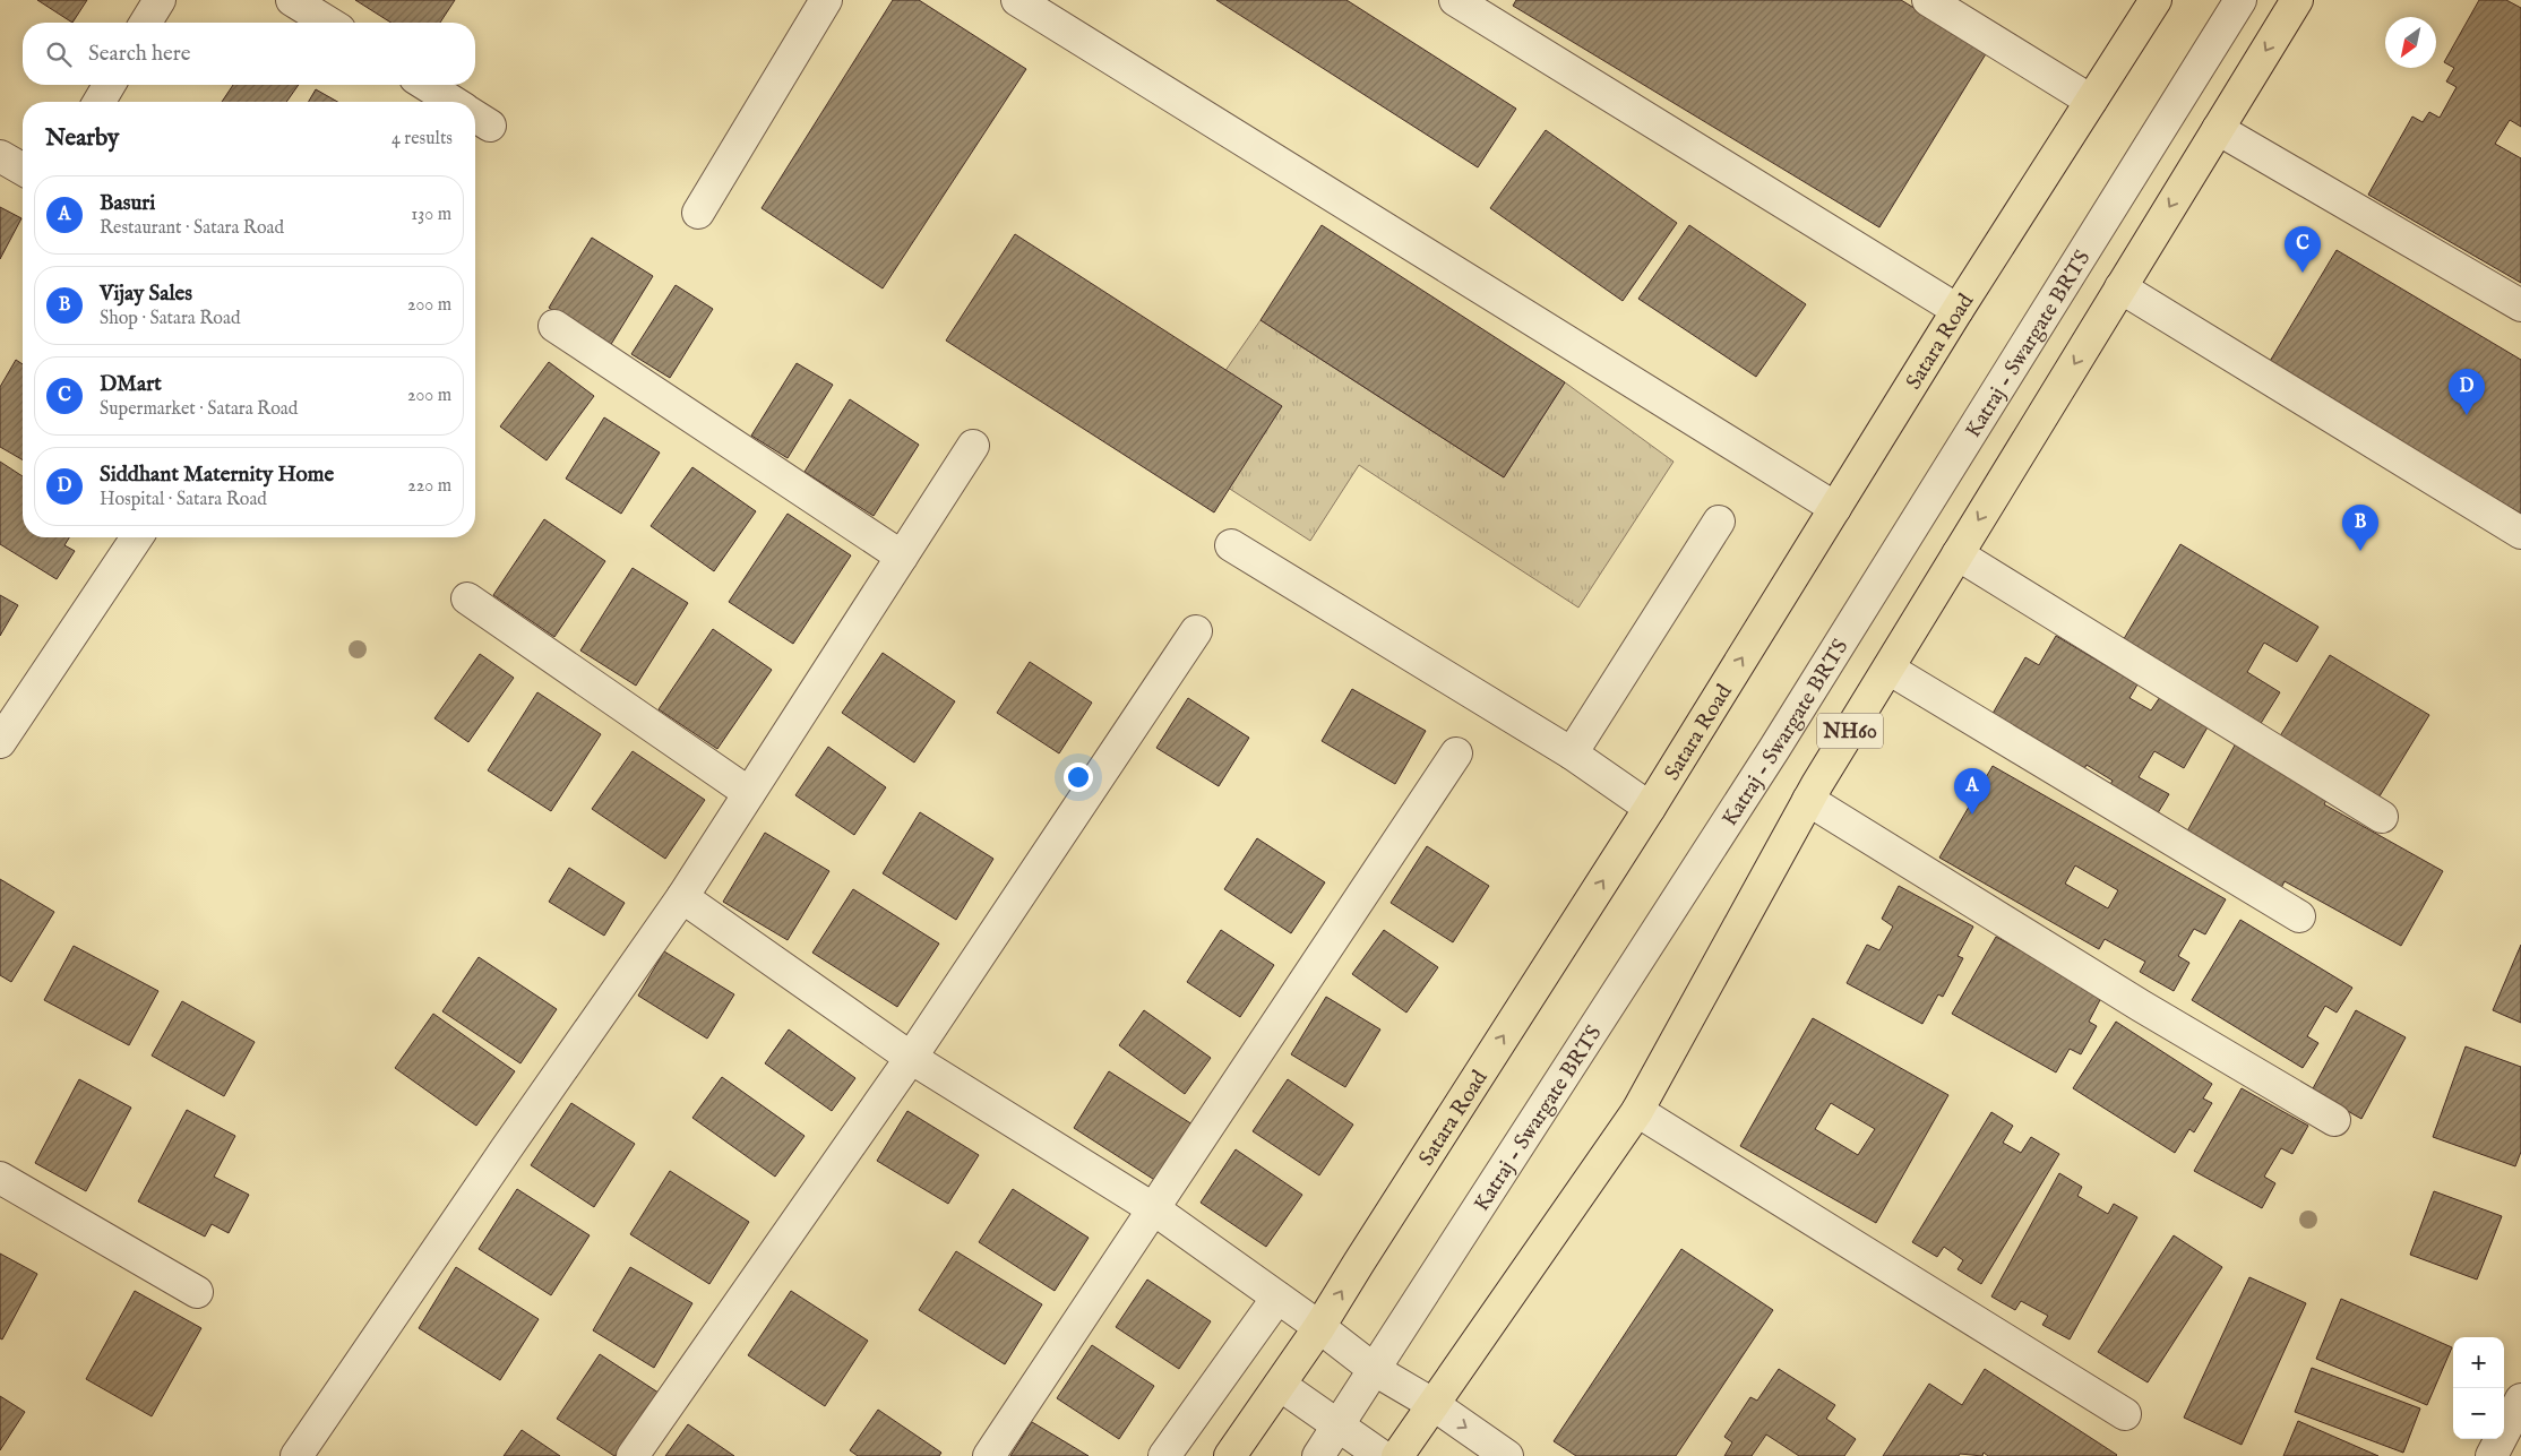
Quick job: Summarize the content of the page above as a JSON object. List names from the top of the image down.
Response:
{
  "streets": {
    "highway": ["Satara Road", "NH60"],
    "street": ["Katraj - Swargate BRTS"]
  },
  "north": "bottom left",
  "page": {
    "search": "Search here",
    "heading": ["Nearby", "4 results"],
    "list": [
      {
        "mark": "A",
        "name": "Basuri",
        "note": "Restaurant · Satara Road",
        "value": "130 m"
      },
      {
        "mark": "B",
        "name": "Vijay Sales",
        "note": "Shop · Satara Road",
        "value": "200 m"
      },
      {
        "mark": "C",
        "name": "DMart",
        "note": "Supermarket · Satara Road",
        "value": "200 m"
      },
      {
        "mark": "D",
        "name": "Siddhant Maternity Home",
        "note": "Hospital · Satara Road",
        "value": "220 m"
      }
    ],
    "pins": [
      "C",
      "D",
      "B",
      "A"
    ],
    "map_buttons": ["+", "−"]
  }
}
